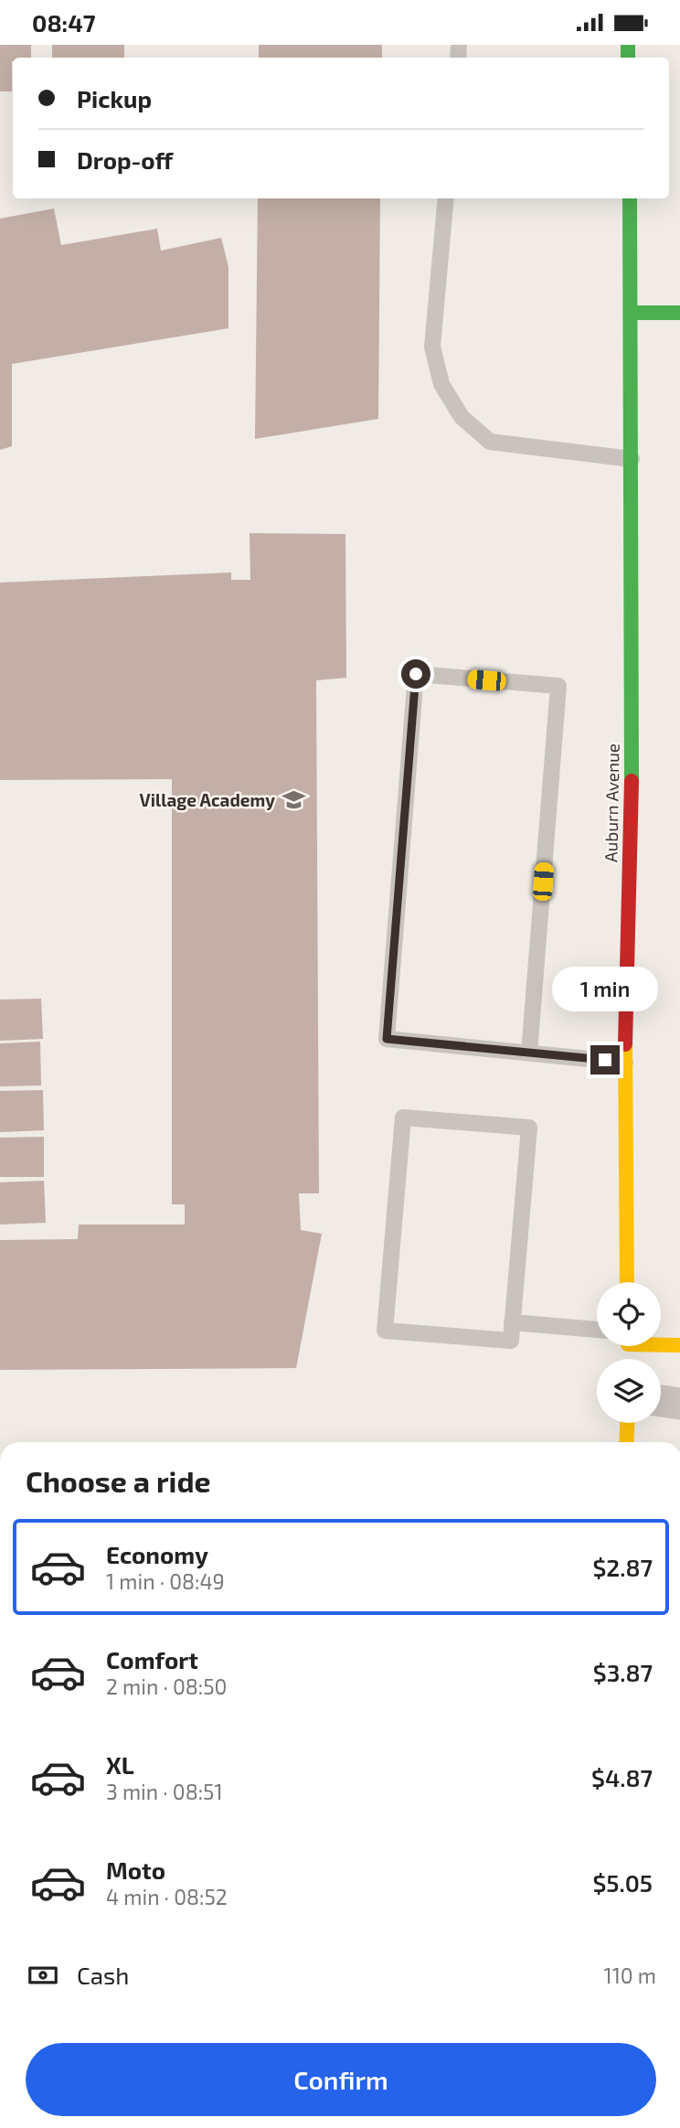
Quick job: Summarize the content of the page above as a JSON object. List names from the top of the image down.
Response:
{
  "streets": {
    "street": ["Auburn Avenue"]
  },
  "places": {
    "school or university": ["Village Academy"]
  },
  "page": {
    "status": "08:47",
    "banner": ["Pickup", "Drop-off"],
    "bubble": "1 min",
    "heading": "Choose a ride",
    "list": [
      {
        "name": "Economy",
        "note": "1 min · 08:49",
        "value": "$2.87"
      },
      {
        "name": "Comfort",
        "note": "2 min · 08:50",
        "value": "$3.87"
      },
      {
        "name": "XL",
        "note": "3 min · 08:51",
        "value": "$4.87"
      },
      {
        "name": "Moto",
        "note": "4 min · 08:52",
        "value": "$5.05"
      }
    ],
    "pay": ["Cash", "110 m"],
    "buttons": "Confirm"
  }
}
